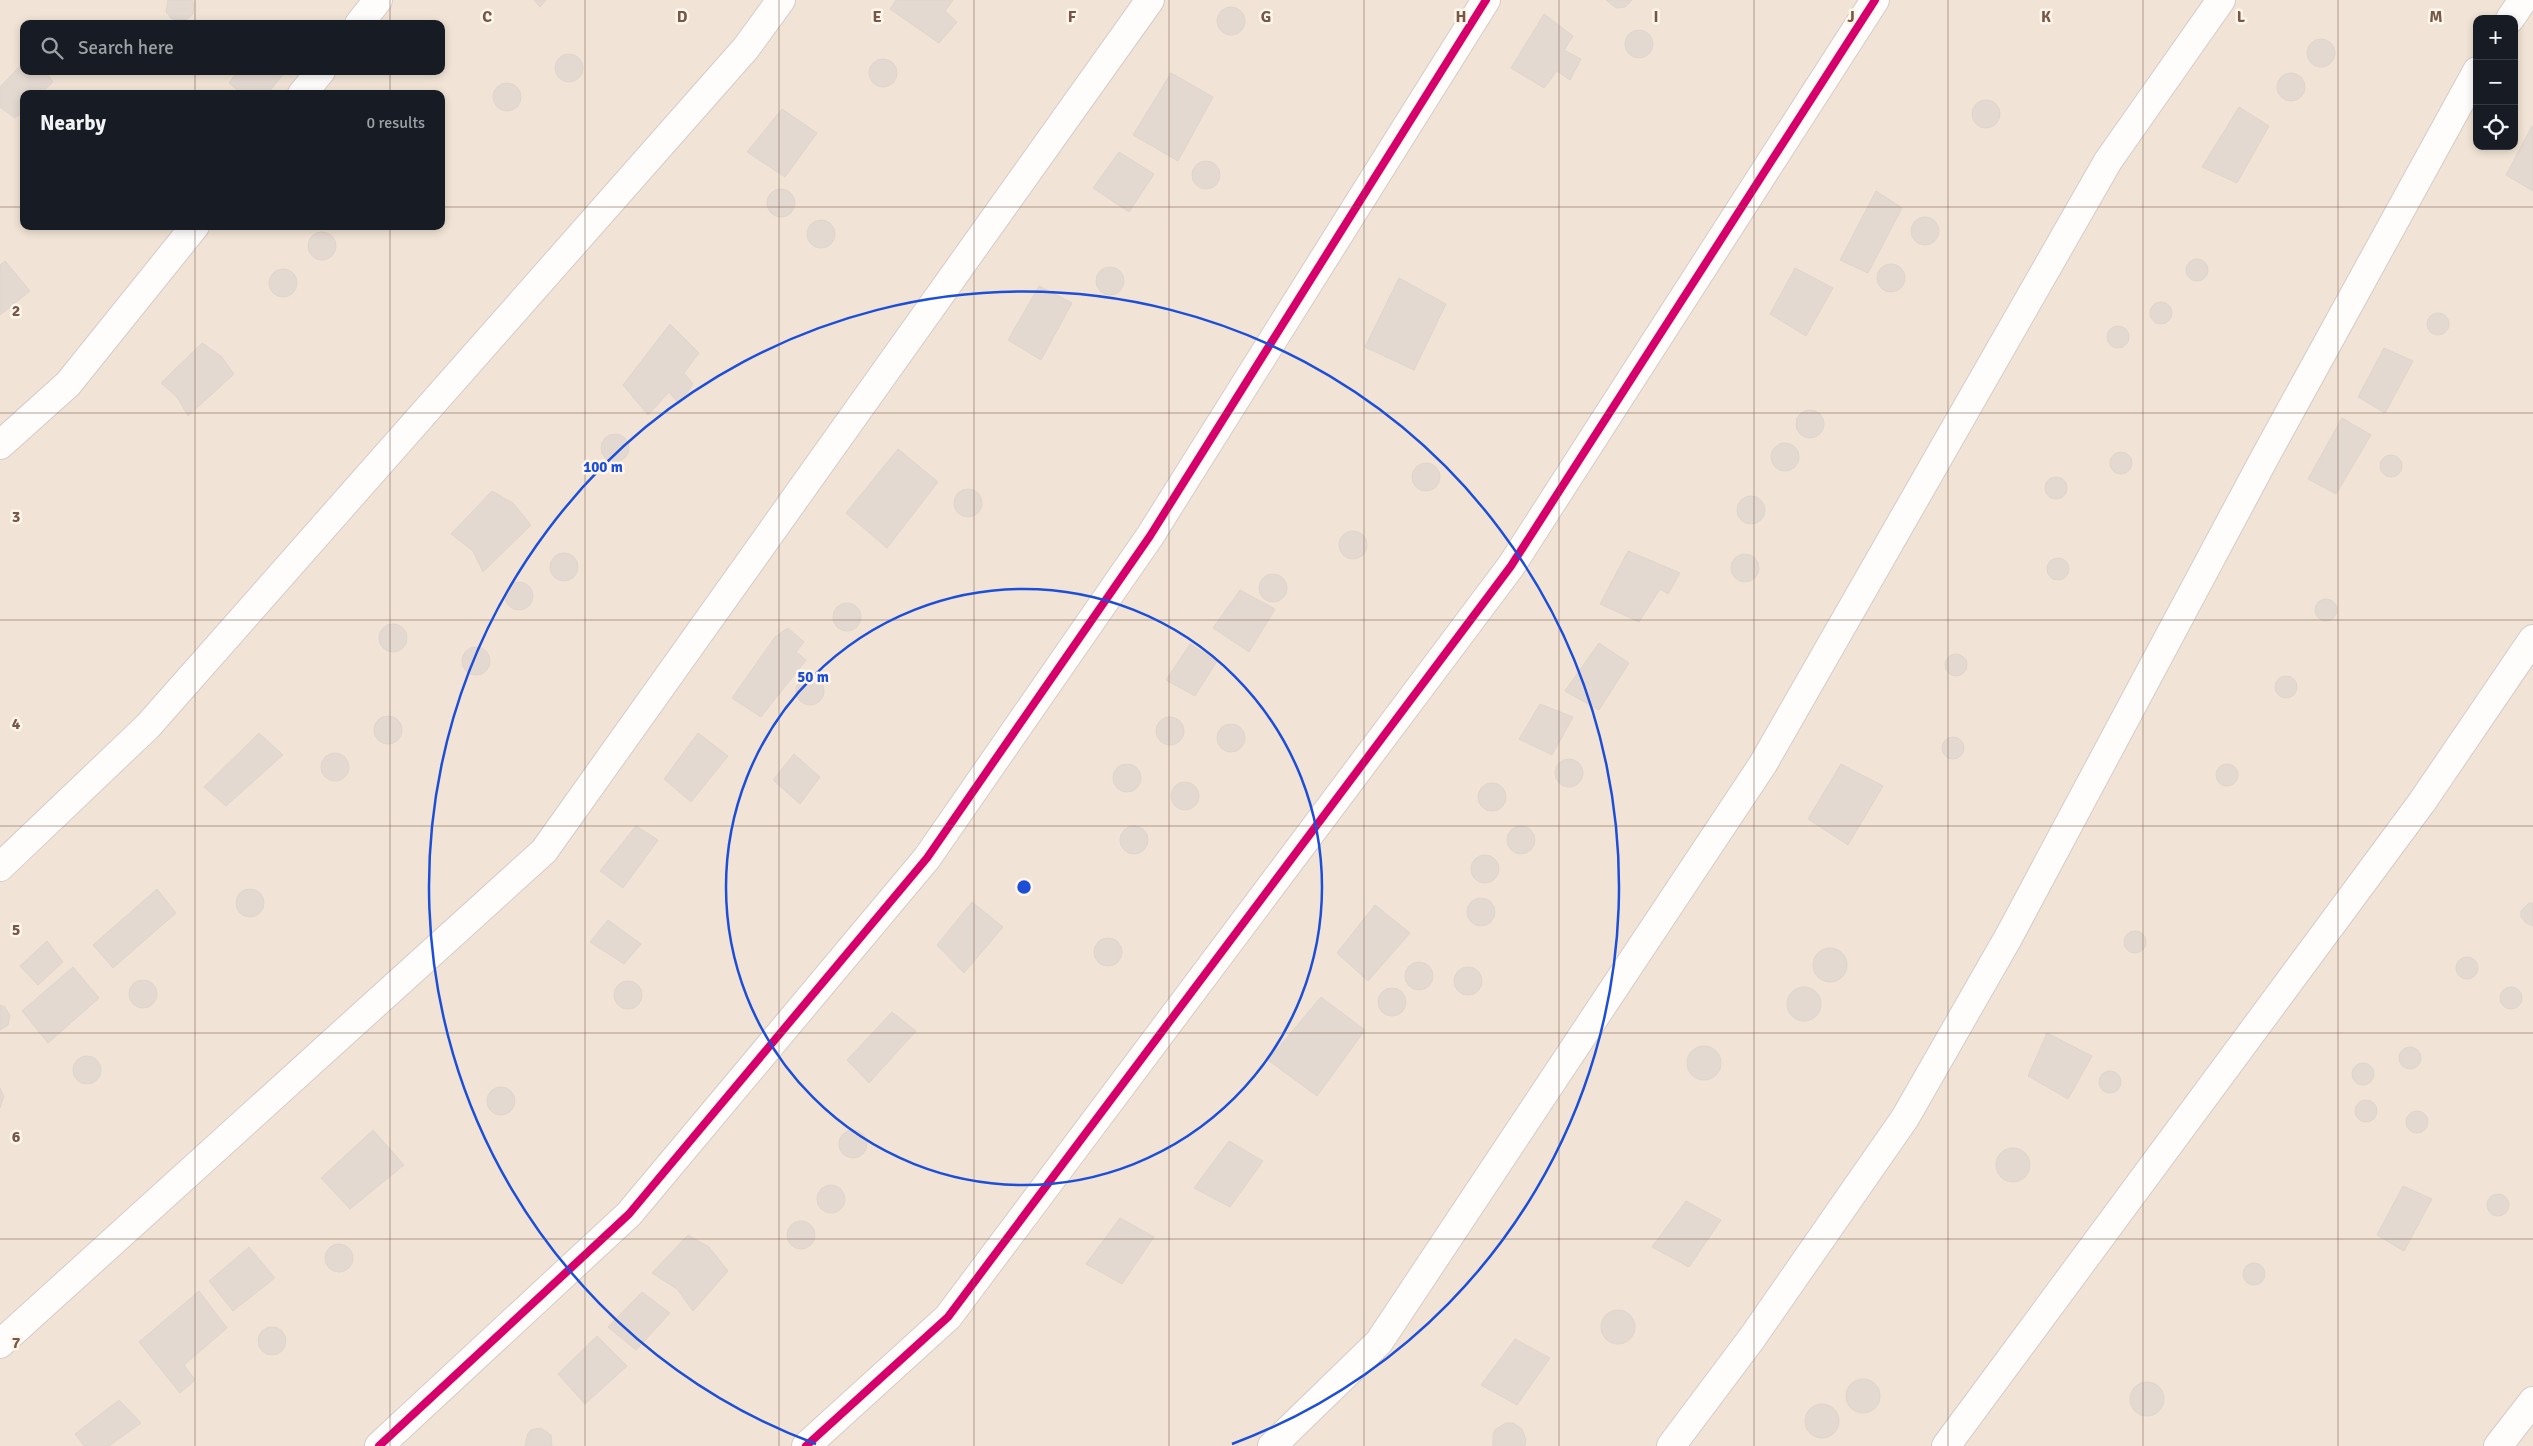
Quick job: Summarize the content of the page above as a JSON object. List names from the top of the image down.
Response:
{
  "page": {
    "map_buttons": ["+", "−"],
    "search": "Search here",
    "heading": ["Nearby", "0 results"]
  },
  "grid": {
    "columns": [
      "C",
      "D",
      "E",
      "F",
      "G",
      "H",
      "I",
      "J",
      "K",
      "L",
      "M"
    ],
    "rows": [
      "2",
      "3",
      "4",
      "5",
      "6",
      "7"
    ]
  },
  "rings": ["100 m", "50 m"]
}
